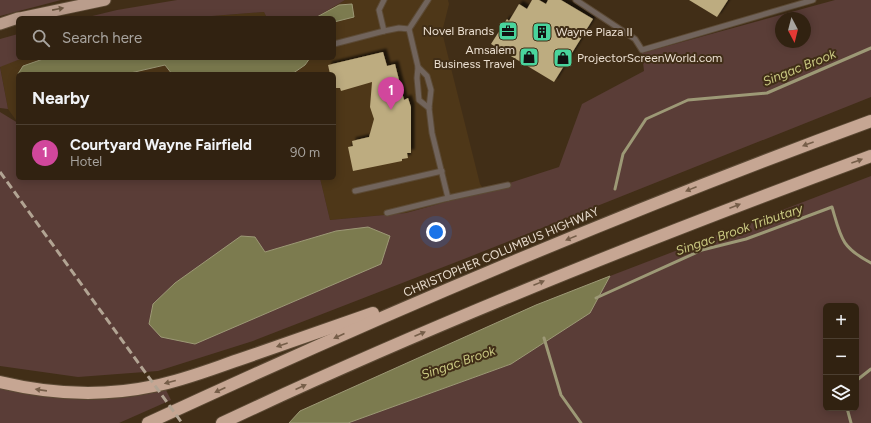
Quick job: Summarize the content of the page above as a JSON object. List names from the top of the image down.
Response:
{
  "streets": {
    "highway": ["CHRISTOPHER COLUMBUS HIGHWAY"]
  },
  "water": ["Singac Brook", "Singac Brook Tributary"],
  "places": {
    "office": ["Novel Brands"],
    "building": ["Wayne Plaza II"],
    "shop": ["Amsalem Business Travel", "ProjectorScreenWorld.com"]
  },
  "north": "bottom",
  "page": {
    "search": "Search here",
    "heading": "Nearby",
    "pins": "1",
    "list": [
      {
        "mark": "1",
        "name": "Courtyard Wayne Fairfield",
        "note": "Hotel",
        "value": "90 m"
      }
    ],
    "map_buttons": ["+", "−"]
  }
}
